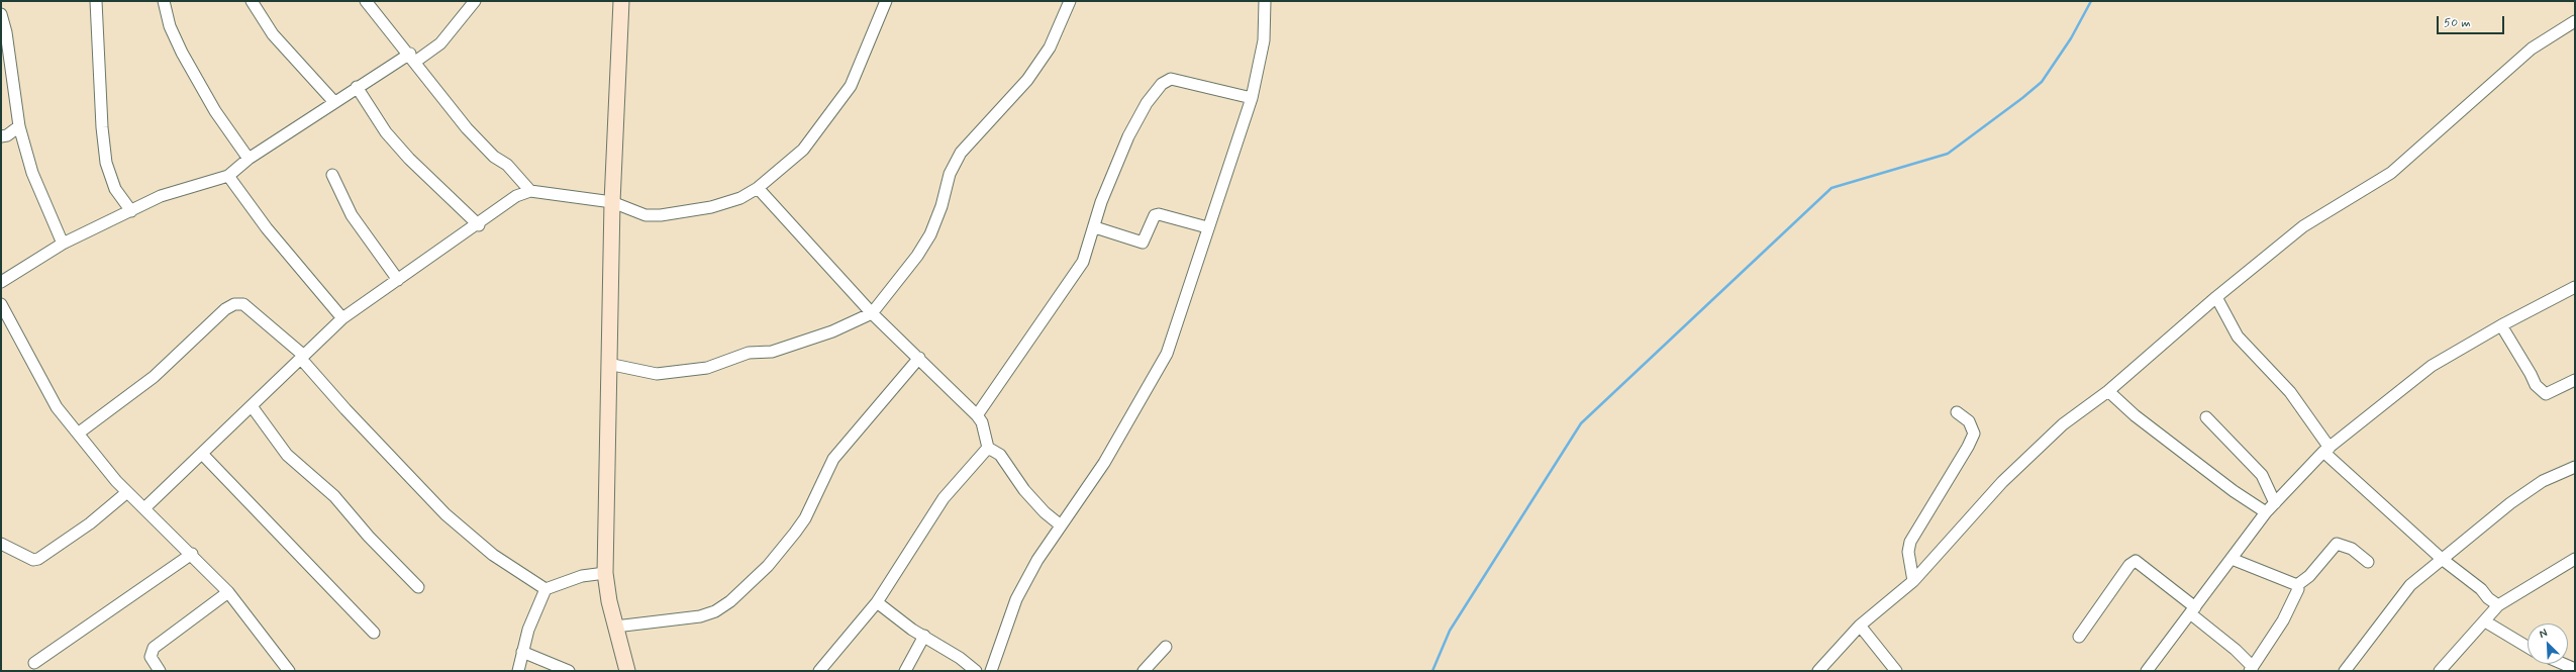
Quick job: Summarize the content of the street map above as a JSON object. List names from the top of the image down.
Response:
{
  "scale_bar": "50 m",
  "north": "top left"
}
